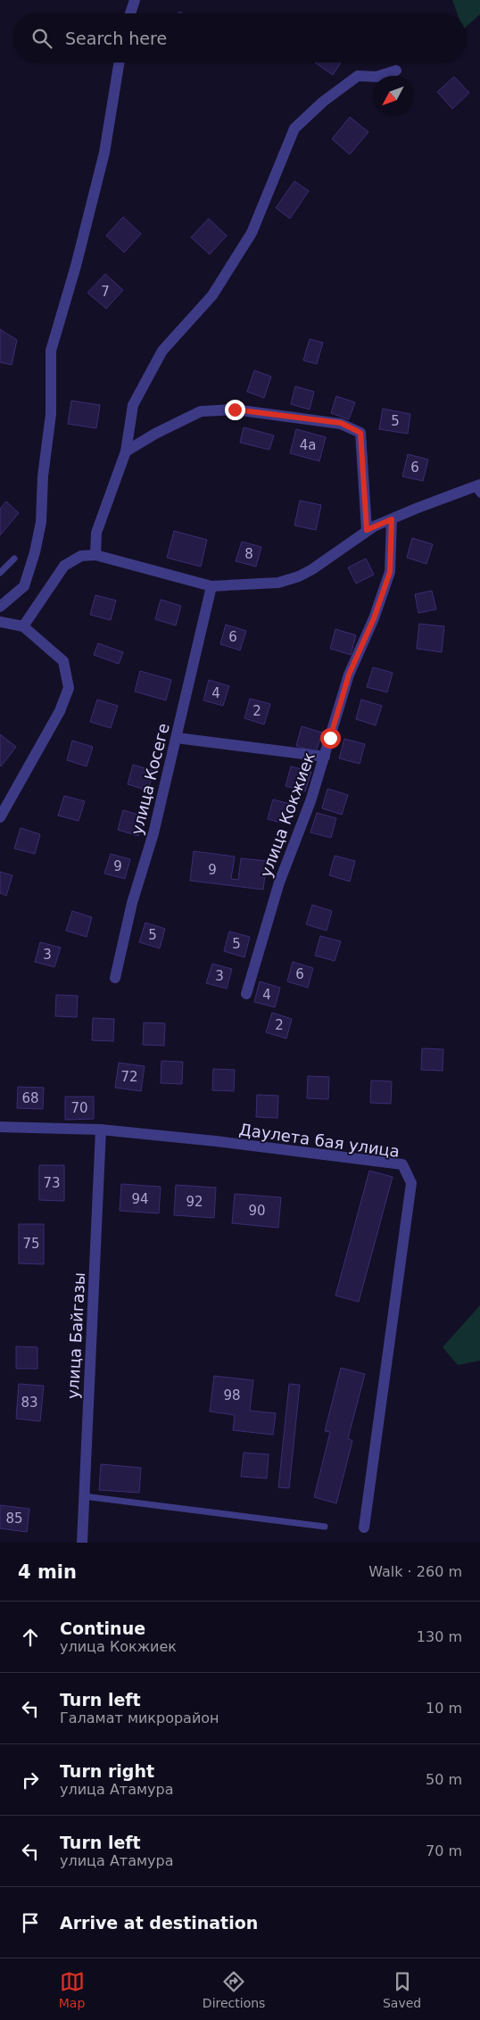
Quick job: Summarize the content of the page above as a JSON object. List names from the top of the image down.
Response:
{
  "streets": {
    "street": [
      "улица Косеге",
      "улица Кокжиек",
      "Даулета бая улица",
      "улица Байгазы"
    ]
  },
  "crossings": [
    ["Даулета бая улица", "улица Байгазы"]
  ],
  "house_numbers": [
    "7",
    "5",
    "4а",
    "6",
    "8",
    "6",
    "4",
    "2",
    "9",
    "9",
    "5",
    "5",
    "3",
    "6",
    "3",
    "4",
    "2",
    "72",
    "68",
    "70",
    "73",
    "94",
    "92",
    "90",
    "75",
    "98",
    "83",
    "85"
  ],
  "north": "bottom left",
  "page": {
    "search": "Search here",
    "heading": ["4 min", "Walk · 260 m"],
    "list": [
      ["Continue", "улица Кокжиек", "130 m"],
      ["Turn left", "Галамат микрорайон", "10 m"],
      ["Turn right", "улица Атамура", "50 m"],
      ["Turn left", "улица Атамура", "70 m"],
      "Arrive at destination"
    ],
    "nav": ["Map", "Directions", "Saved"]
  }
}
